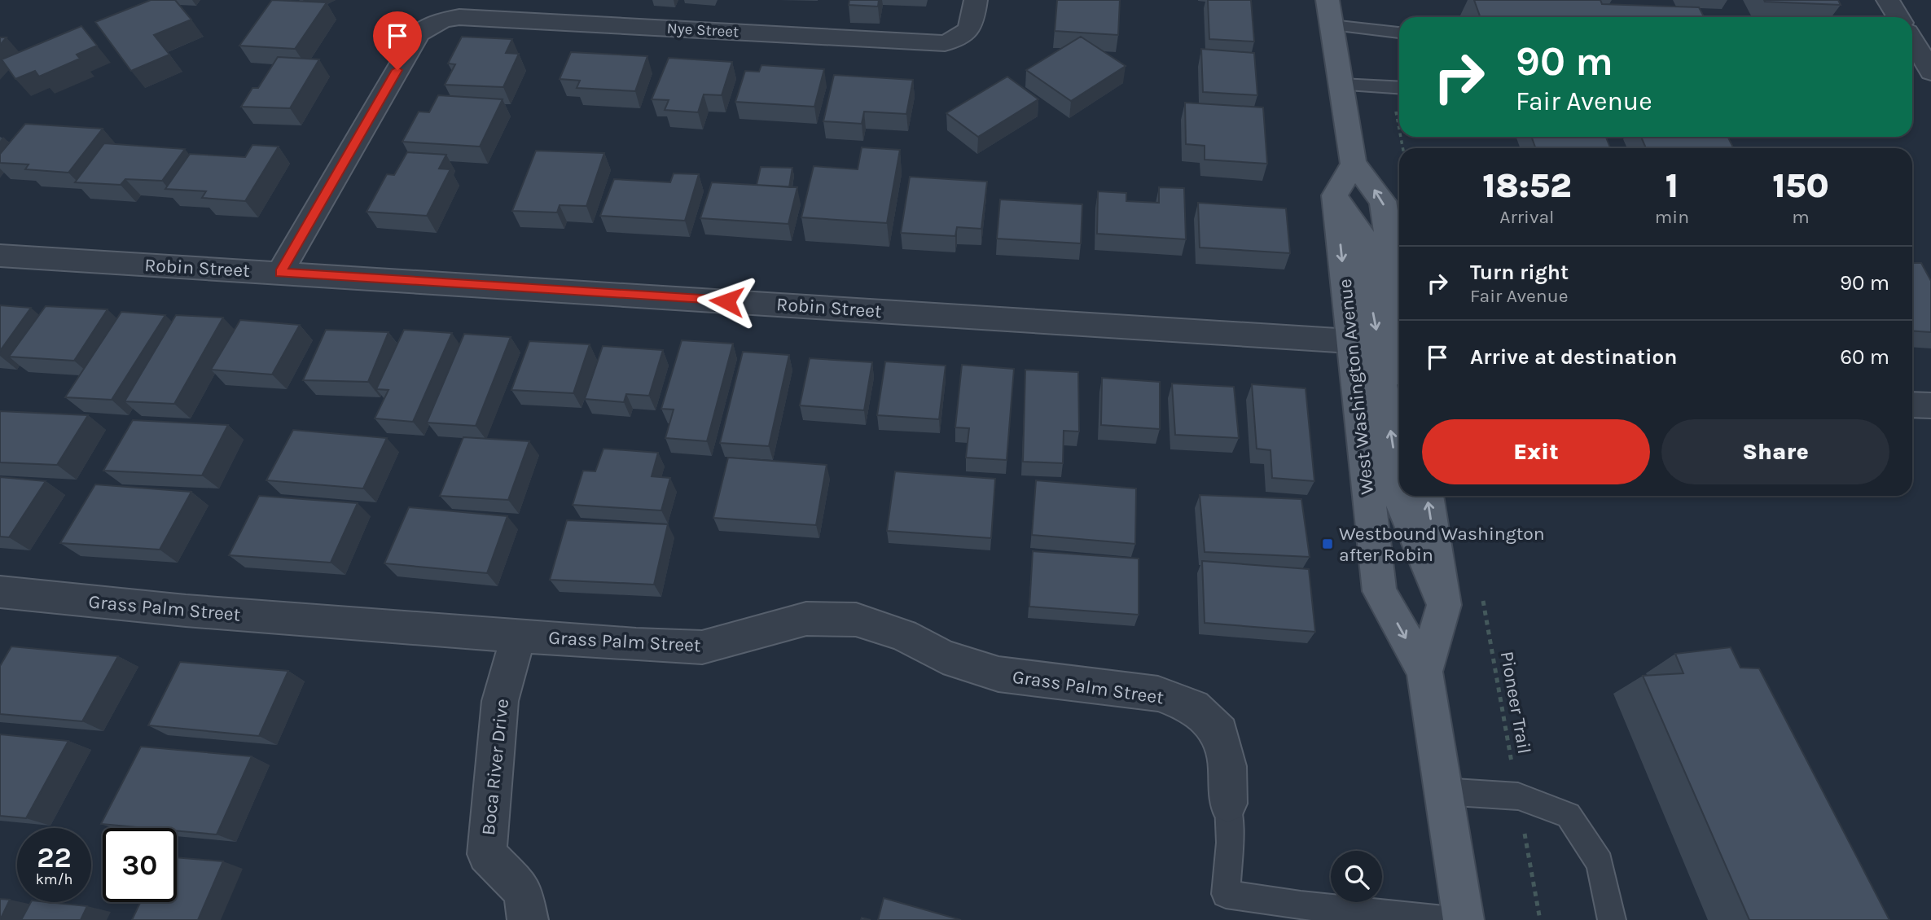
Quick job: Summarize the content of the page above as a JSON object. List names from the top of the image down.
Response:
{
  "streets": {
    "main road": ["West Washington Avenue"],
    "street": [
      "Nye Street",
      "Robin Street",
      "Grass Palm Street",
      "Boca River Drive"
    ],
    "path": ["Pioneer Trail"]
  },
  "crossings": [
    ["Nye Street", "Robin Street"],
    ["Robin Street", "West Washington Avenue"],
    ["Grass Palm Street", "Boca River Drive"]
  ],
  "places": {
    "transit": ["Westbound Washington after Robin"]
  },
  "page": {
    "turn": ["90 m", "Fair Avenue"],
    "eta": [
      "18:52",
      "Arrival",
      "1",
      "min",
      "150",
      "m"
    ],
    "list": [
      {
        "name": "Turn right",
        "note": "Fair Avenue",
        "value": "90 m"
      },
      {
        "name": "Arrive at destination",
        "value": "60 m"
      }
    ],
    "buttons": ["Exit", "Share"],
    "speed": "22 km/h",
    "limit": "30"
  }
}
